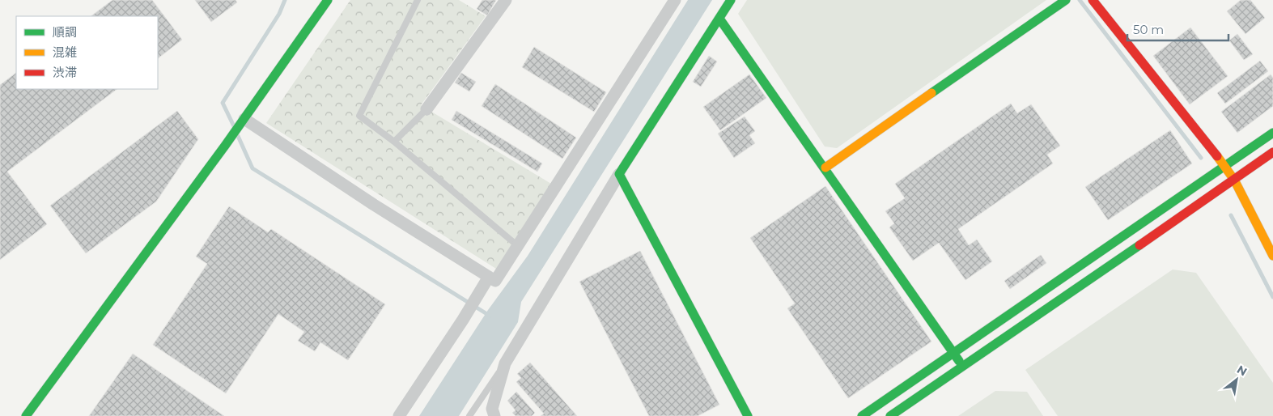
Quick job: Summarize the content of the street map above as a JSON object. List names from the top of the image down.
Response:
{
  "legend": ["順調", "混雑", "渋滞"],
  "scale_bar": "50 m",
  "north": "top right"
}
